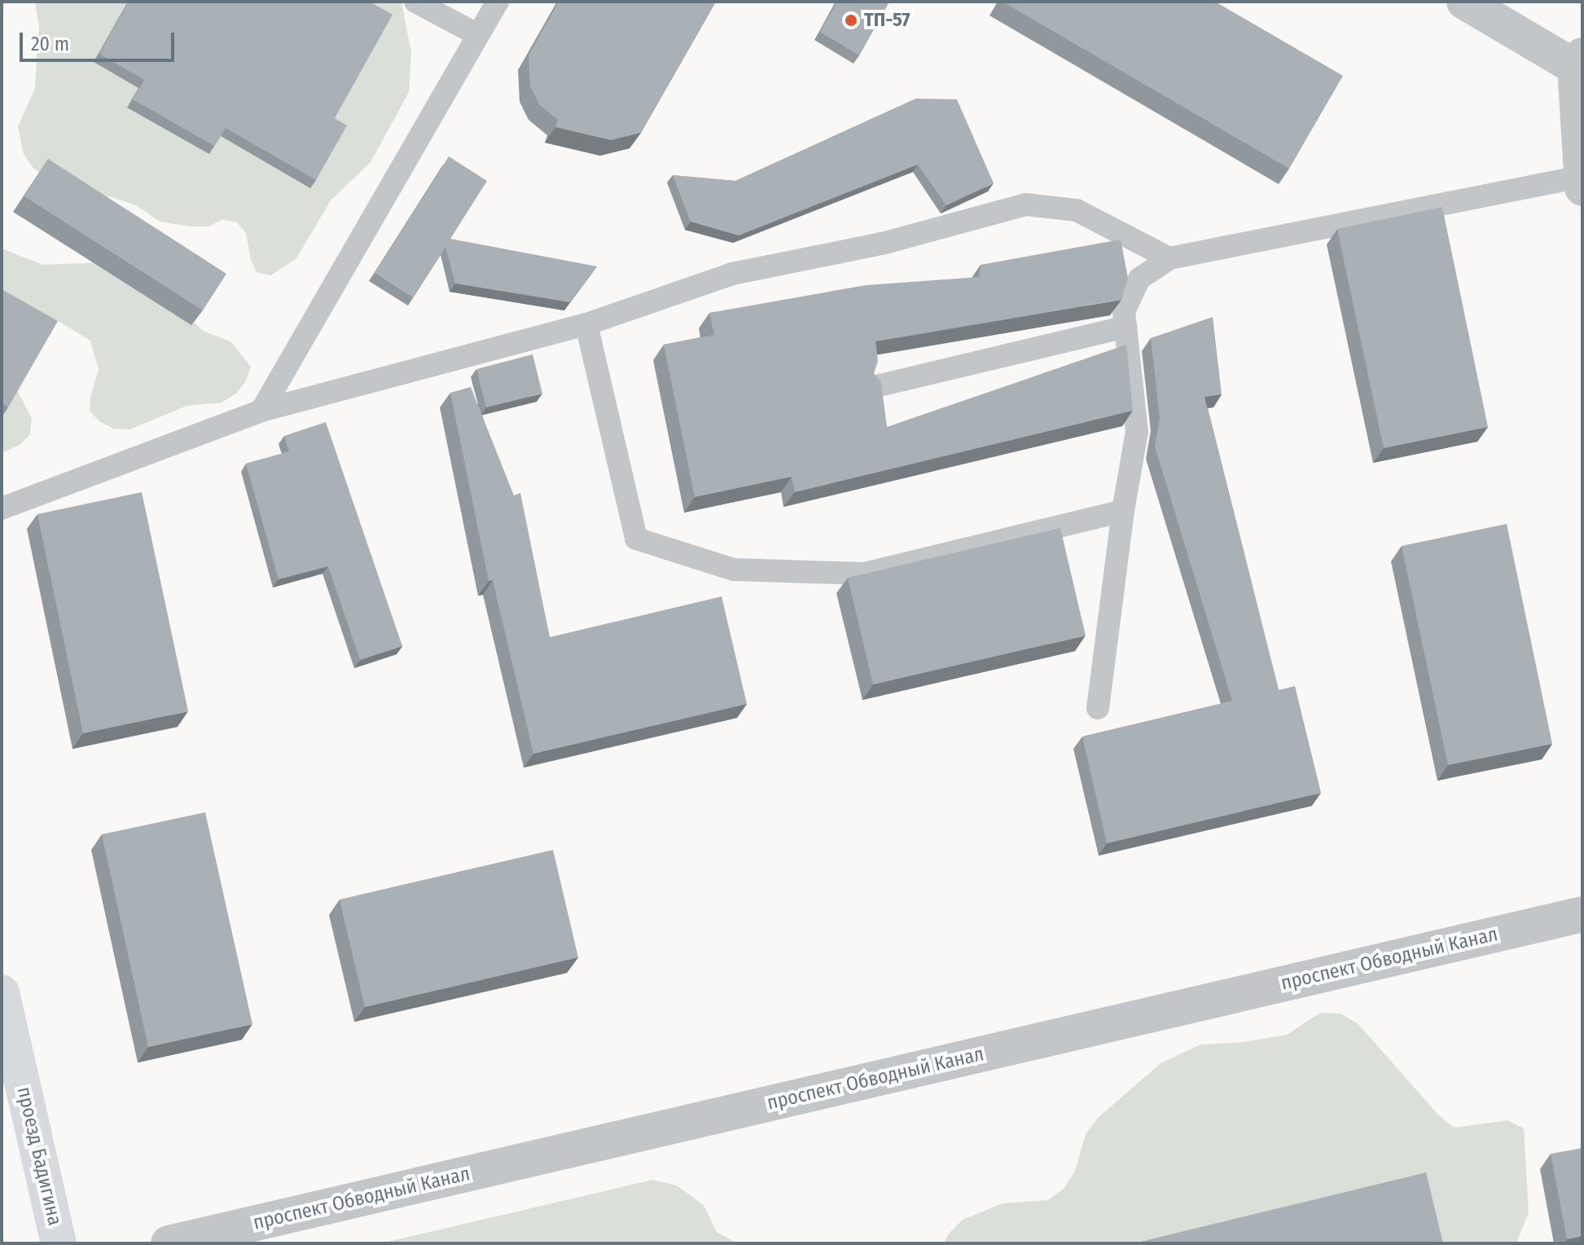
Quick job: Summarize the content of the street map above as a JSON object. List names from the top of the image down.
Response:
{
  "streets": {
    "main road": ["проезд Бадигина"],
    "street": ["проспект Обводный Канал"]
  },
  "places": ["ТП-57"],
  "scale_bar": "20 m"
}
